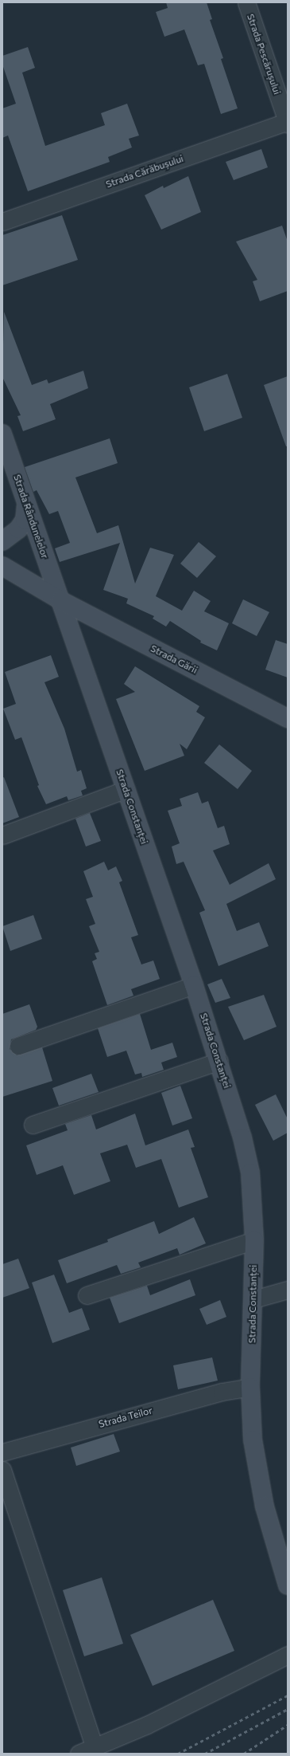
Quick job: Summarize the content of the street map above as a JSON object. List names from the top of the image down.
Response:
{
  "streets": {
    "street": [
      "Strada Pescărușului",
      "Strada Cărăbușului",
      "Strada Rândunelelor",
      "Strada Gării",
      "Strada Constanței",
      "Strada Teilor"
    ]
  },
  "crossings": [
    ["Strada Pescărușului", "Strada Cărăbușului"],
    ["Strada Rândunelelor", "Strada Gării"],
    ["Strada Rândunelelor", "Strada Constanței"],
    ["Strada Gării", "Strada Constanței"],
    ["Strada Constanței", "Strada Teilor"]
  ]
}
